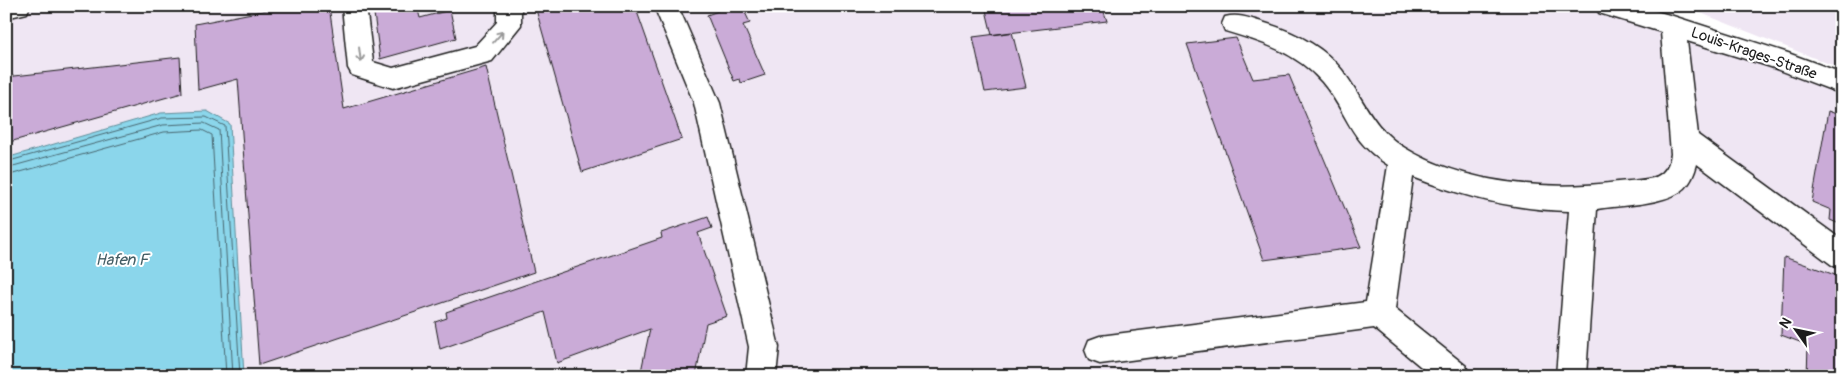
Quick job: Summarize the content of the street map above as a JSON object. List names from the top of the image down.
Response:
{
  "streets": {
    "street": ["Louis-Krages-Straße"]
  },
  "water": ["Hafen F"],
  "north": "top left"
}
